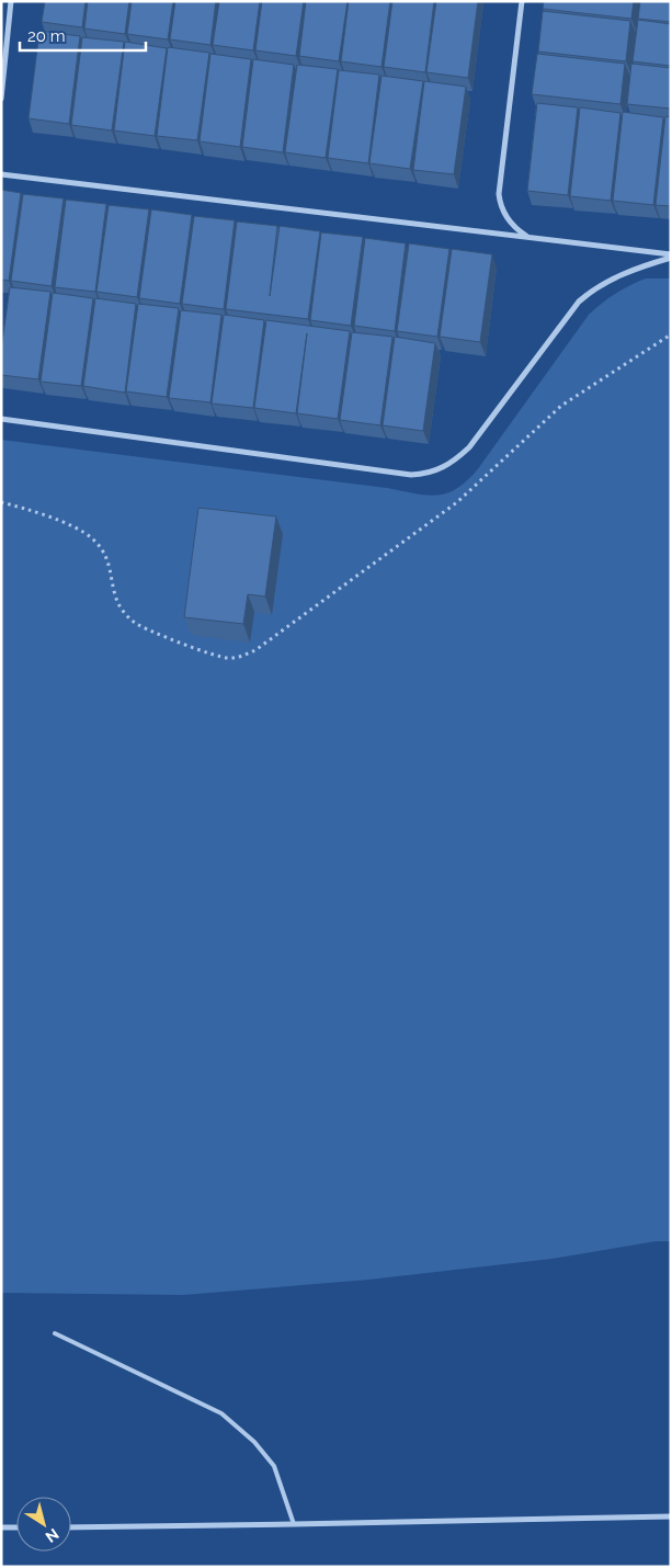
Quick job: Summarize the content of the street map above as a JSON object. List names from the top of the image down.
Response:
{
  "scale_bar": "20 m",
  "north": "bottom right"
}
